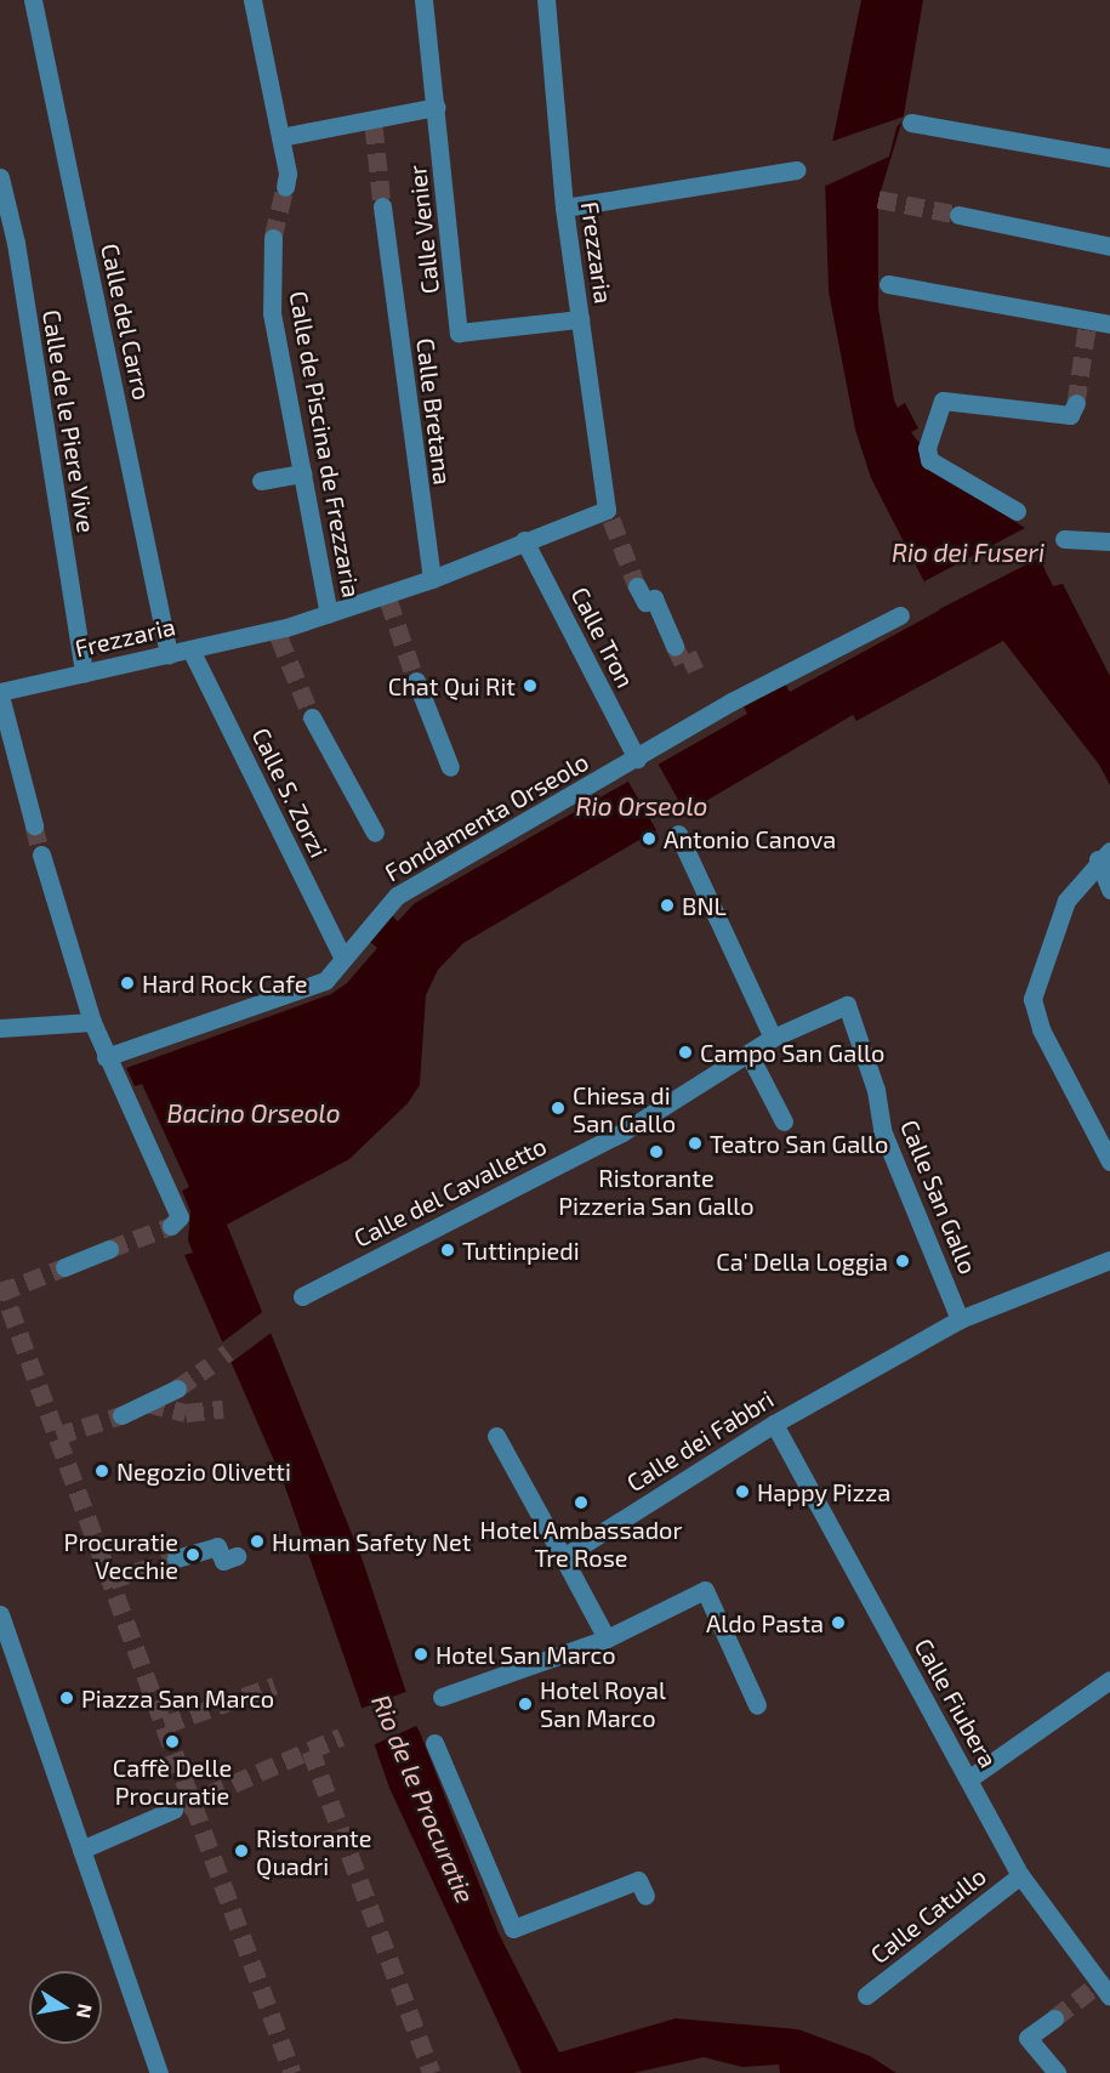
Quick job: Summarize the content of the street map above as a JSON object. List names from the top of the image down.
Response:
{
  "streets": {
    "street": [
      "Calle Venier",
      "Frezzaria",
      "Calle del Carro",
      "Calle Bretana",
      "Calle de le Piere Vive",
      "Calle de Piscina de Frezzaria",
      "Calle Tron",
      "Calle S. Zorzi",
      "Fondamenta Orseolo",
      "Calle del Cavalletto",
      "Calle San Gallo",
      "Calle dei Fabbri",
      "Calle Fiubera",
      "Calle Catullo"
    ]
  },
  "crossings": [
    ["Calle Venier", "Frezzaria"],
    ["Frezzaria", "Calle del Carro"],
    ["Frezzaria", "Calle Bretana"],
    ["Frezzaria", "Calle de le Piere Vive"],
    ["Frezzaria", "Calle de Piscina de Frezzaria"],
    ["Frezzaria", "Calle Tron"],
    ["Frezzaria", "Calle S. Zorzi"],
    ["Calle Tron", "Fondamenta Orseolo"],
    ["Calle S. Zorzi", "Fondamenta Orseolo"],
    ["Calle San Gallo", "Calle dei Fabbri"],
    ["Calle dei Fabbri", "Calle Fiubera"],
    ["Calle Fiubera", "Calle Catullo"]
  ],
  "water": [
    "Rio dei Fuseri",
    "Rio Orseolo",
    "Bacino Orseolo",
    "Rio de le Procuratie"
  ],
  "places": [
    "Chat Qui Rit",
    "Antonio Canova",
    "BNL",
    "Hard Rock Cafe",
    "Campo San Gallo",
    "Chiesa di San Gallo",
    "Teatro San Gallo",
    "Ristorante Pizzeria San Gallo",
    "Tuttinpiedi",
    "Ca' Della Loggia",
    "Negozio Olivetti",
    "Happy Pizza",
    "Hotel Ambassador Tre Rose",
    "Human Safety Net",
    "Procuratie Vecchie",
    "Aldo Pasta",
    "Hotel San Marco",
    "Piazza San Marco",
    "Hotel Royal San Marco",
    "Caffè Delle Procuratie",
    "Ristorante Quadri"
  ],
  "north": "right"
}
